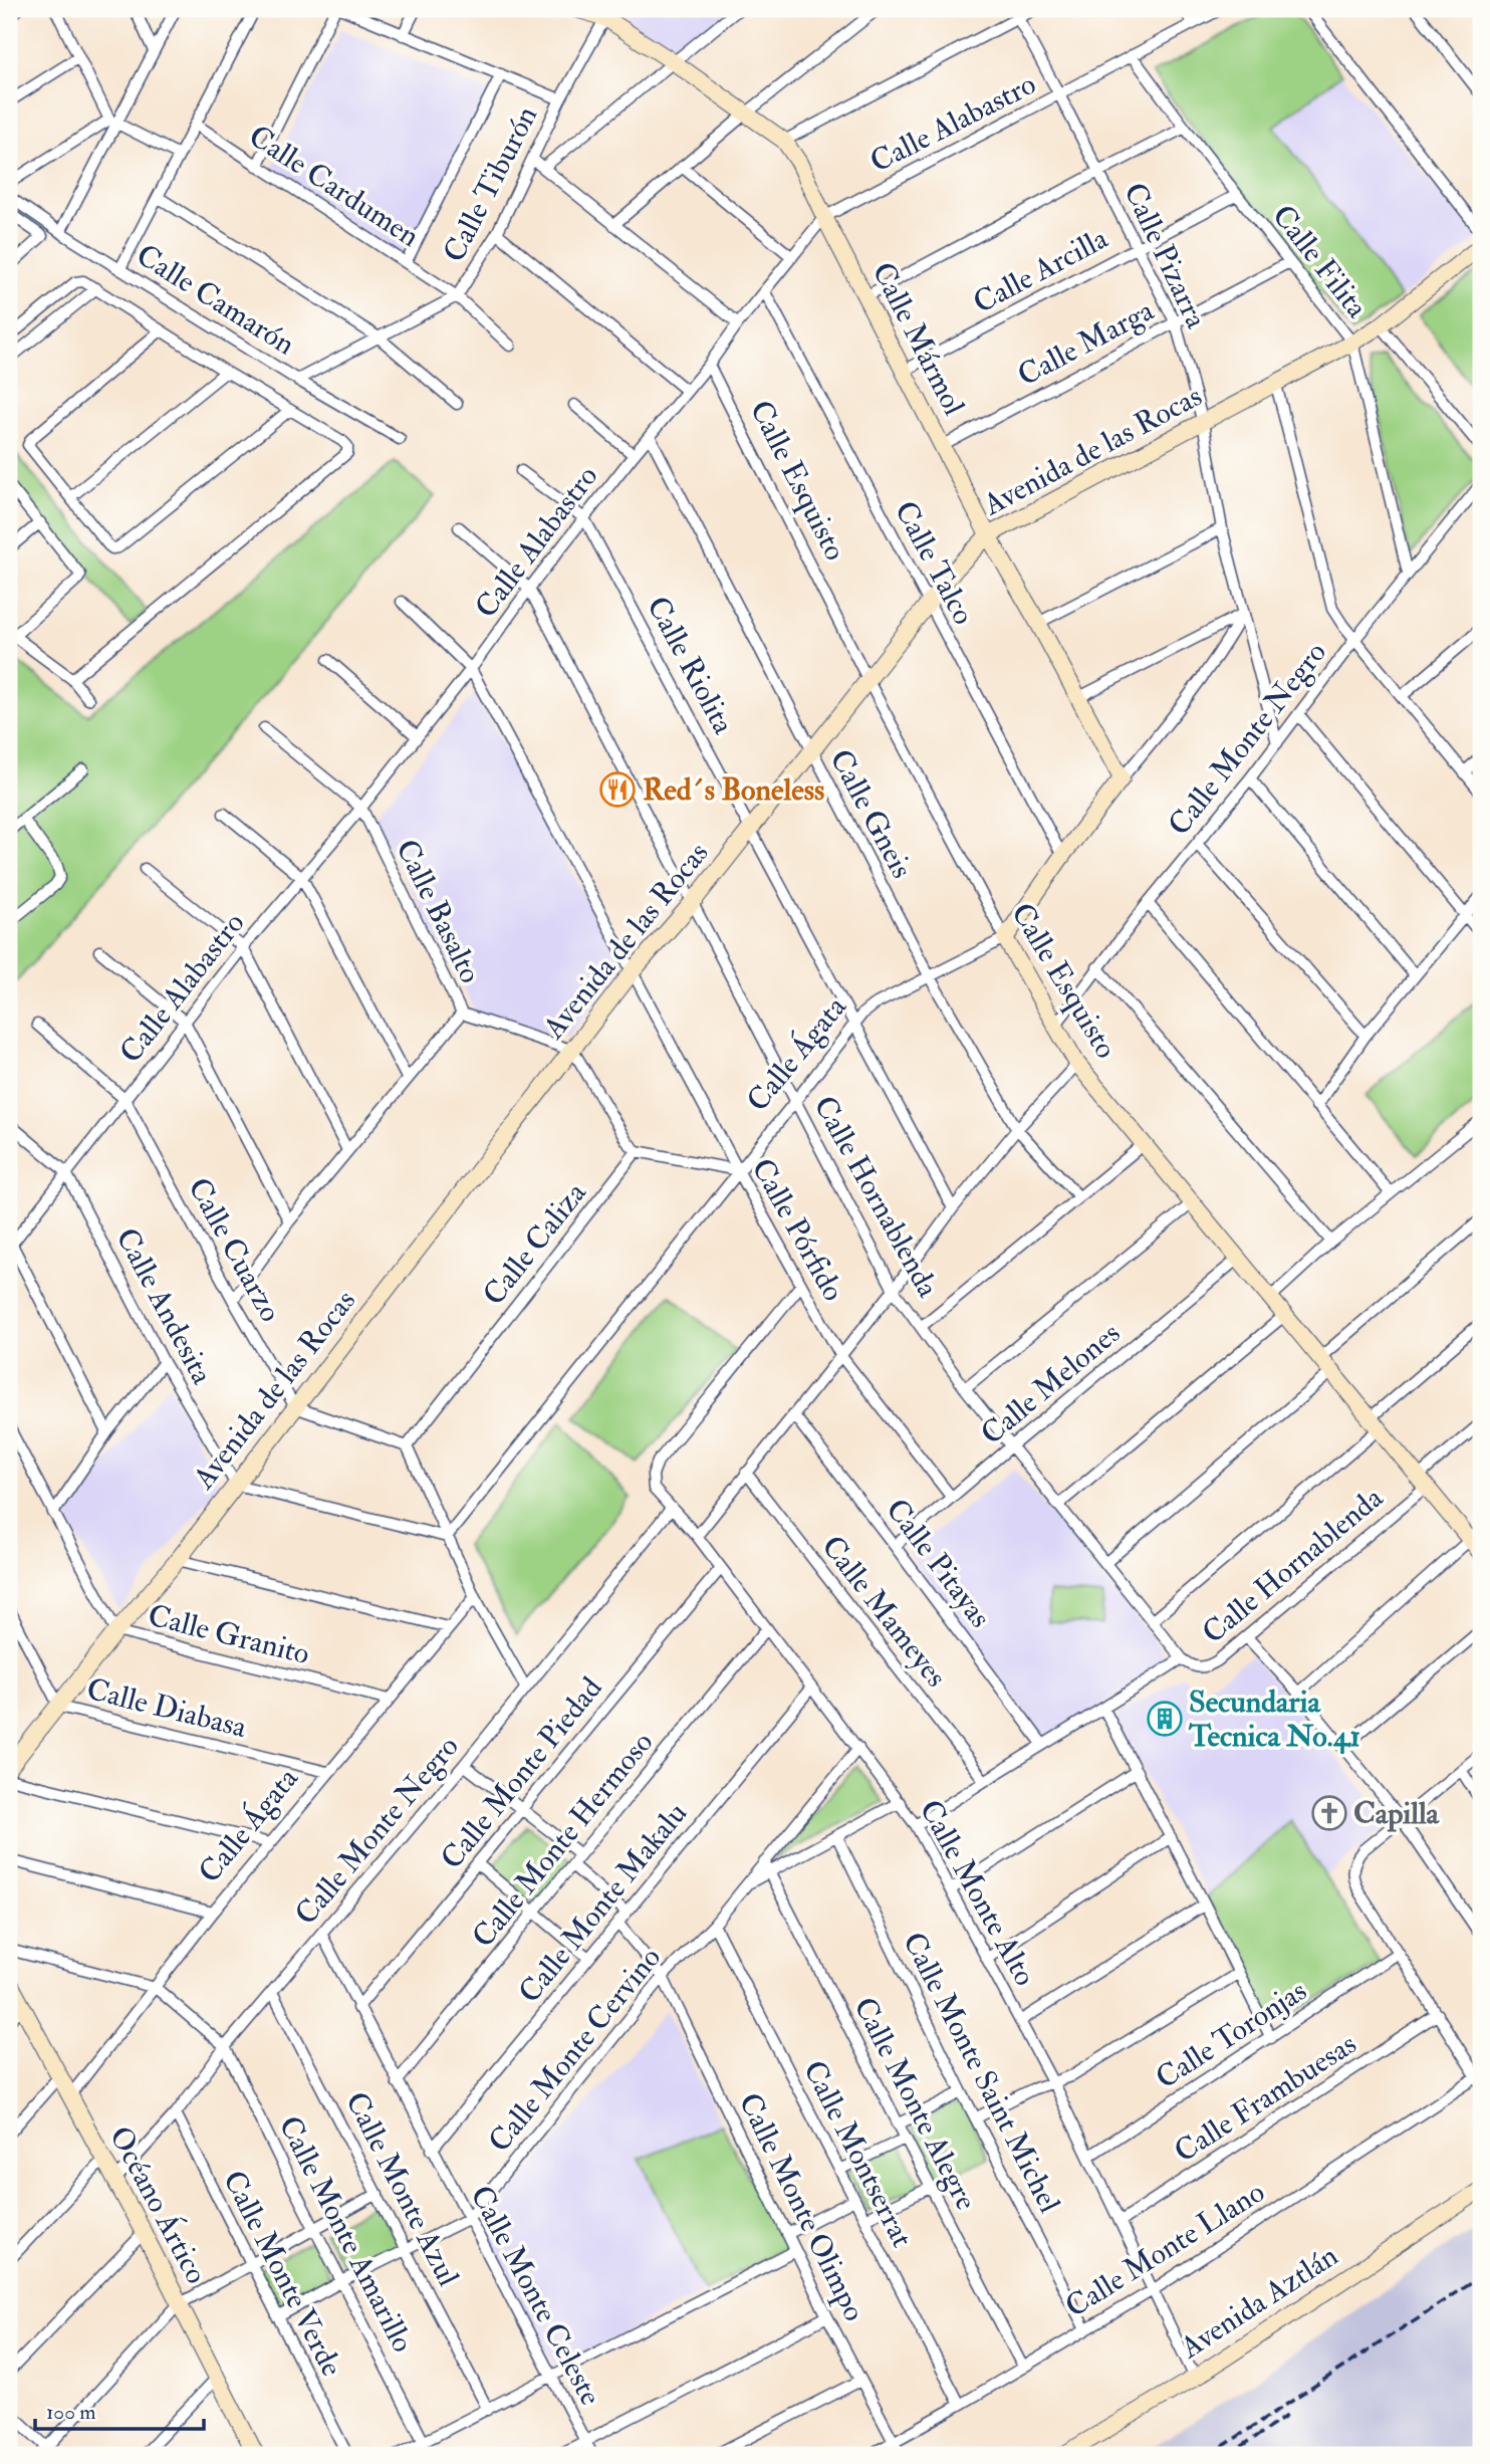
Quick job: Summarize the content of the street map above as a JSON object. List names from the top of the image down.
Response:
{
  "streets": {
    "street": [
      "Calle Alabastro",
      "Calle Tiburón",
      "Calle Cardumen",
      "Calle Pizarra",
      "Calle Filita",
      "Calle Arcilla",
      "Calle Camarón",
      "Calle Mármol",
      "Calle Marga",
      "Avenida de las Rocas",
      "Calle Esquisto",
      "Calle Talco",
      "Calle Riolita",
      "Calle Monte Negro",
      "Calle Gneis",
      "Calle Basalto",
      "Calle Ágata",
      "Calle Hornablenda",
      "Calle Pórfido",
      "Calle Caliza",
      "Calle Cuarzo",
      "Calle Andesita",
      "Calle Melones",
      "Calle Pitayas",
      "Calle Mameyes",
      "Calle Granito",
      "Calle Diabasa",
      "Calle Monte Piedad",
      "Calle Monte Hermoso",
      "Calle Monte Alto",
      "Calle Monte Makalu",
      "Calle Toronjas",
      "Calle Monte Cervino",
      "Calle Monte Saint Michel",
      "Calle Frambuesas",
      "Calle Monte Alegre",
      "Calle Montserrat",
      "Calle Monte Azul",
      "Océano Ártico",
      "Calle Monte Olimpo",
      "Calle Monte Amarillo",
      "Calle Monte Llano",
      "Calle Monte Verde",
      "Calle Monte Celeste",
      "Avenida Aztlán"
    ]
  },
  "crossings": [
    ["Calle Alabastro", "Calle Pizarra"],
    ["Calle Alabastro", "Calle Filita"],
    ["Calle Alabastro", "Calle Mármol"],
    ["Calle Alabastro", "Calle Esquisto"],
    ["Calle Alabastro", "Calle Talco"],
    ["Calle Alabastro", "Calle Riolita"],
    ["Calle Alabastro", "Calle Gneis"],
    ["Calle Alabastro", "Calle Basalto"],
    ["Calle Alabastro", "Calle Hornablenda"],
    ["Calle Alabastro", "Calle Pórfido"],
    ["Calle Alabastro", "Calle Cuarzo"],
    ["Calle Alabastro", "Calle Andesita"],
    ["Calle Tiburón", "Calle Cardumen"],
    ["Calle Tiburón", "Calle Camarón"],
    ["Calle Tiburón", "Calle Mármol"],
    ["Calle Pizarra", "Calle Arcilla"],
    ["Calle Pizarra", "Calle Marga"],
    ["Calle Pizarra", "Avenida de las Rocas"],
    ["Calle Pizarra", "Calle Monte Negro"],
    ["Calle Pizarra", "Calle Ágata"],
    ["Calle Filita", "Calle Arcilla"],
    ["Calle Filita", "Calle Marga"],
    ["Calle Filita", "Avenida de las Rocas"],
    ["Calle Filita", "Calle Monte Negro"],
    ["Calle Arcilla", "Calle Mármol"],
    ["Calle Mármol", "Calle Marga"],
    ["Calle Mármol", "Avenida de las Rocas"],
    ["Calle Mármol", "Calle Ágata"],
    ["Avenida de las Rocas", "Calle Esquisto"],
    ["Avenida de las Rocas", "Calle Talco"],
    ["Avenida de las Rocas", "Calle Riolita"],
    ["Avenida de las Rocas", "Calle Gneis"],
    ["Avenida de las Rocas", "Calle Basalto"],
    ["Avenida de las Rocas", "Calle Hornablenda"],
    ["Avenida de las Rocas", "Calle Pórfido"],
    ["Avenida de las Rocas", "Calle Cuarzo"],
    ["Avenida de las Rocas", "Calle Andesita"],
    ["Avenida de las Rocas", "Calle Granito"],
    ["Avenida de las Rocas", "Calle Diabasa"],
    ["Calle Esquisto", "Calle Monte Negro"],
    ["Calle Esquisto", "Calle Ágata"],
    ["Calle Esquisto", "Calle Hornablenda"],
    ["Calle Esquisto", "Calle Melones"],
    ["Calle Talco", "Calle Ágata"],
    ["Calle Riolita", "Calle Ágata"],
    ["Calle Monte Negro", "Calle Monte Alto"],
    ["Calle Monte Negro", "Calle Monte Azul"],
    ["Calle Monte Negro", "Océano Ártico"],
    ["Calle Monte Negro", "Calle Monte Amarillo"],
    ["Calle Monte Negro", "Calle Monte Verde"],
    ["Calle Monte Negro", "Calle Monte Celeste"],
    ["Calle Gneis", "Calle Ágata"],
    ["Calle Ágata", "Calle Hornablenda"],
    ["Calle Ágata", "Calle Pórfido"],
    ["Calle Ágata", "Calle Granito"],
    ["Calle Ágata", "Calle Diabasa"],
    ["Calle Ágata", "Océano Ártico"],
    ["Calle Hornablenda", "Calle Melones"],
    ["Calle Pórfido", "Calle Melones"],
    ["Calle Pórfido", "Calle Monte Alto"],
    ["Calle Melones", "Calle Pitayas"],
    ["Calle Monte Piedad", "Calle Monte Alto"],
    ["Calle Monte Piedad", "Calle Monte Celeste"],
    ["Calle Monte Hermoso", "Calle Monte Alto"],
    ["Calle Monte Hermoso", "Calle Monte Celeste"],
    ["Calle Monte Alto", "Calle Monte Makalu"],
    ["Calle Monte Alto", "Calle Toronjas"],
    ["Calle Monte Alto", "Calle Frambuesas"],
    ["Calle Monte Alto", "Calle Monte Llano"],
    ["Calle Monte Alto", "Avenida Aztlán"],
    ["Calle Monte Makalu", "Calle Monte Olimpo"],
    ["Calle Monte Makalu", "Calle Monte Celeste"],
    ["Calle Monte Cervino", "Calle Monte Alegre"],
    ["Calle Monte Cervino", "Calle Montserrat"],
    ["Calle Monte Cervino", "Calle Monte Azul"],
    ["Calle Monte Cervino", "Calle Monte Olimpo"],
    ["Calle Monte Cervino", "Calle Monte Amarillo"],
    ["Calle Monte Cervino", "Calle Monte Verde"],
    ["Calle Monte Cervino", "Calle Monte Celeste"],
    ["Calle Monte Saint Michel", "Calle Monte Llano"],
    ["Calle Monte Alegre", "Calle Monte Llano"],
    ["Calle Montserrat", "Calle Monte Llano"],
    ["Calle Monte Olimpo", "Calle Monte Llano"]
  ],
  "places": {
    "restaurant": ["Red´s Boneless"],
    "building": ["Secundaria Tecnica No.41"],
    "church": ["Capilla"]
  },
  "scale_bar": "100 m"
}
